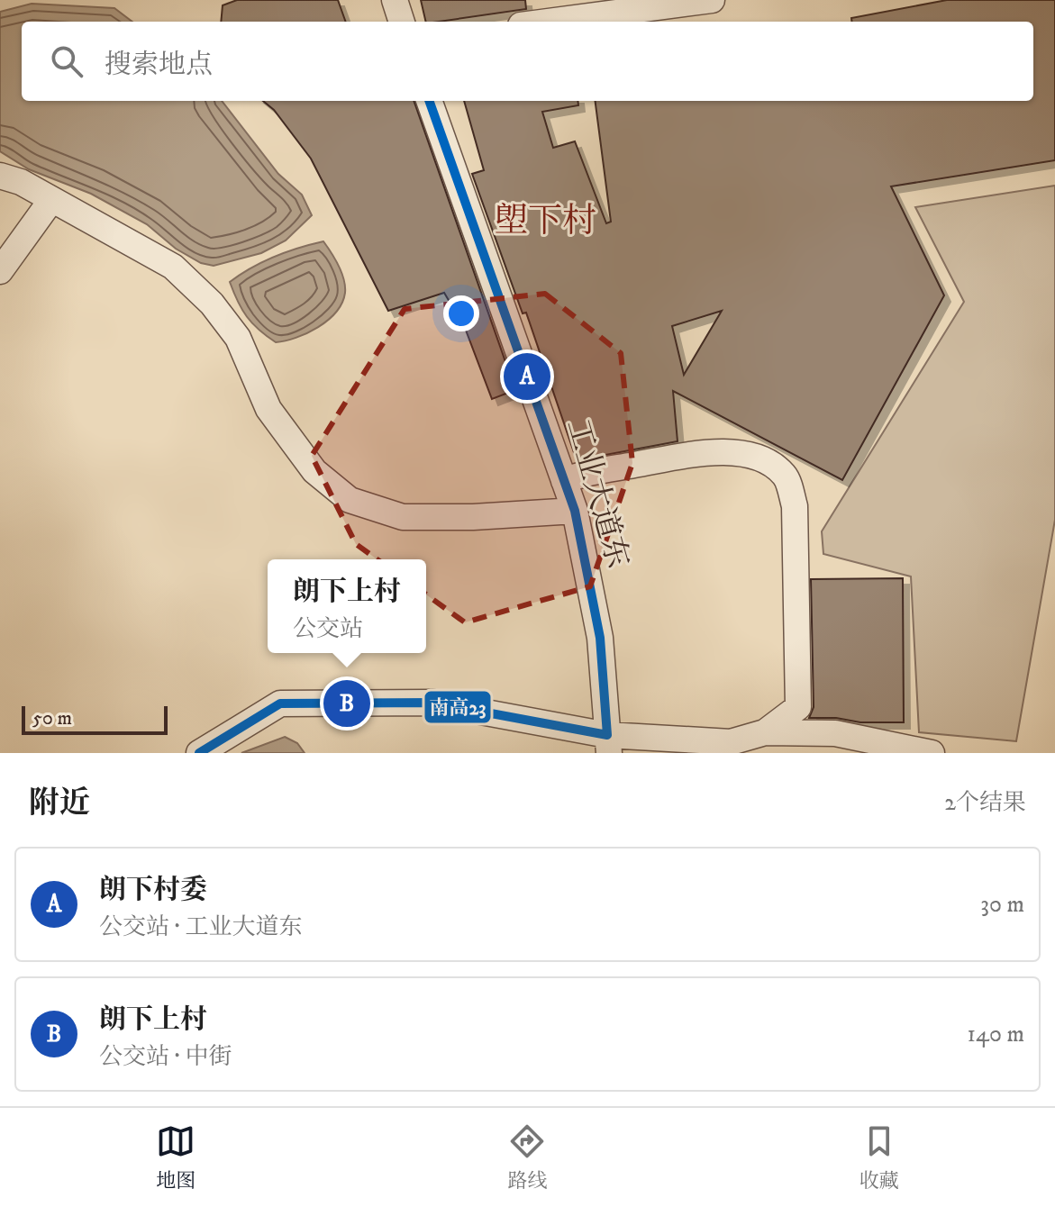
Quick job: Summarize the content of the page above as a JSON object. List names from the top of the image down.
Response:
{
  "streets": {
    "street": ["工业大道东"]
  },
  "districts": ["塱下村"],
  "lines": ["transit line 南高23"],
  "scale_bar": "50 m",
  "page": {
    "search": "搜索地点",
    "pins": ["A", "B"],
    "popup": ["朗下上村", "公交站"],
    "scale": "50 m",
    "heading": ["附近", "2个结果"],
    "list": [
      {
        "mark": "A",
        "name": "朗下村委",
        "note": "公交站 · 工业大道东",
        "value": "30 m"
      },
      {
        "mark": "B",
        "name": "朗下上村",
        "note": "公交站 · 中街",
        "value": "140 m"
      }
    ],
    "nav": ["地图", "路线", "收藏"]
  }
}
